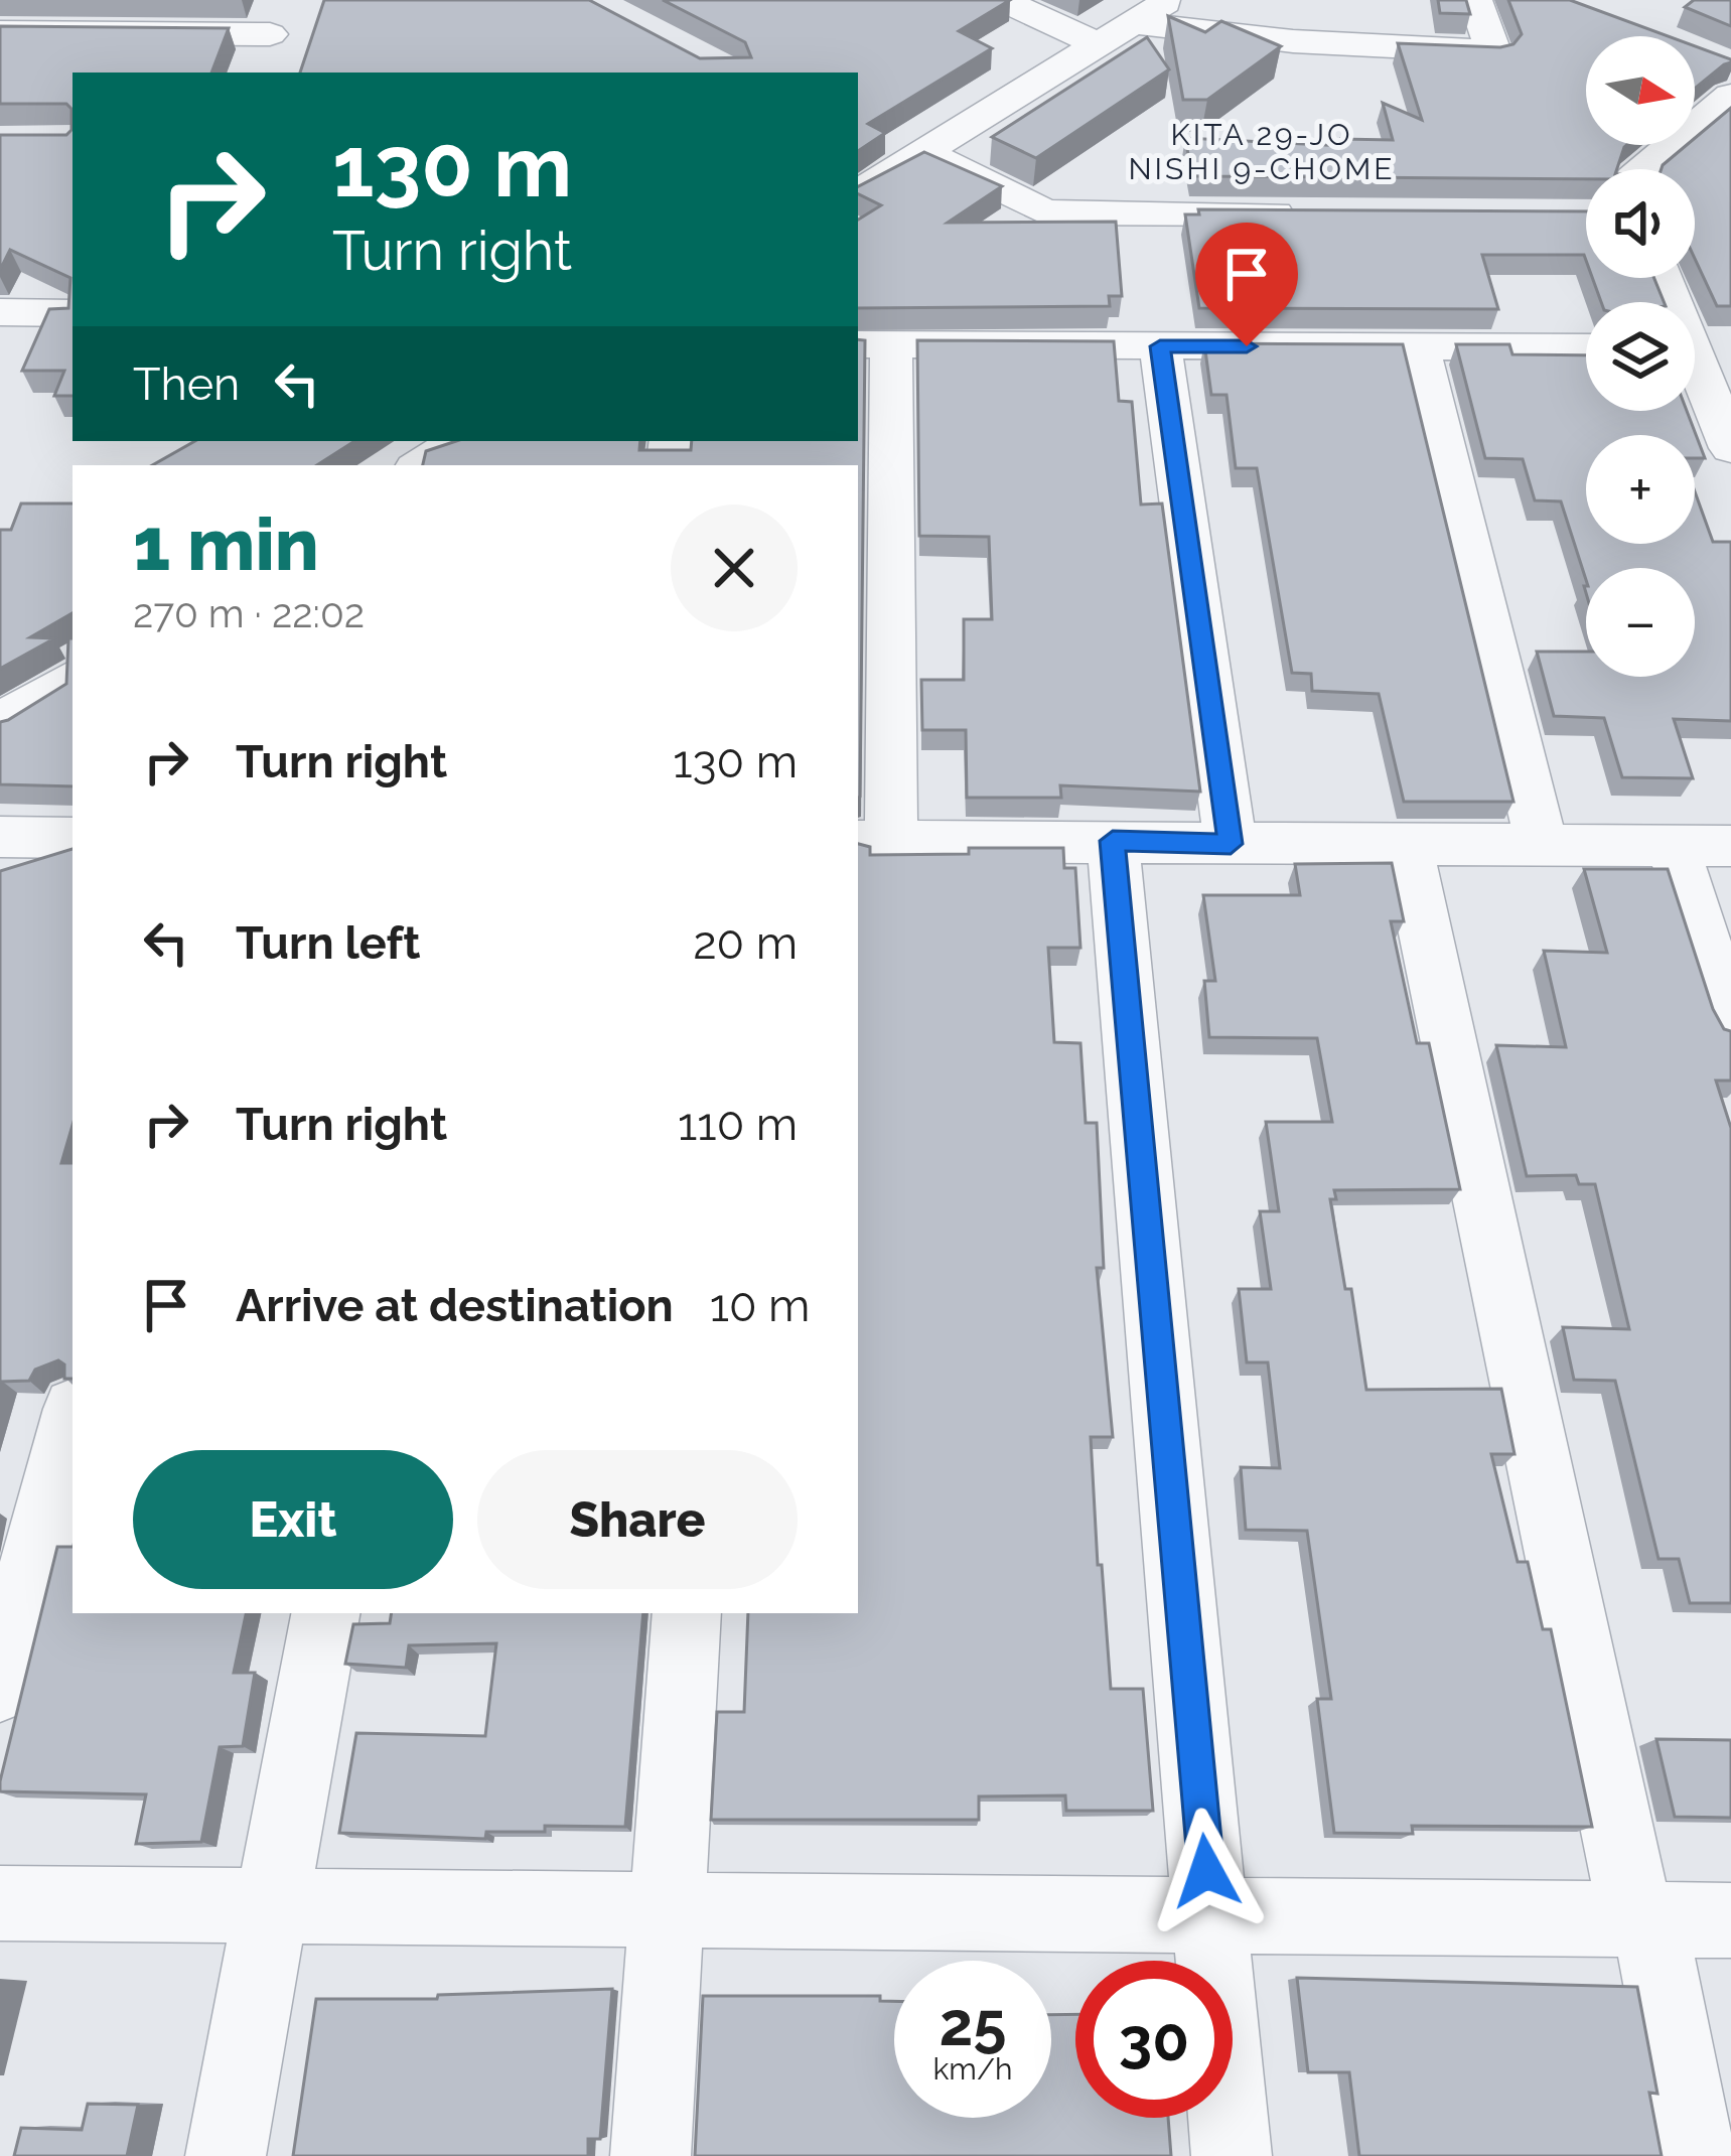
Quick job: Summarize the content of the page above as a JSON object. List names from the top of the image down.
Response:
{
  "districts": ["KITA 29-JO NISHI 9-CHOME"],
  "north": "right",
  "page": {
    "map_buttons": ["+", "−"],
    "turn": ["130 m", "Turn right"],
    "then": "Then",
    "heading": ["1 min", "270 m · 22:02"],
    "list": [
      {
        "name": "Turn right",
        "value": "130 m"
      },
      {
        "name": "Turn left",
        "value": "20 m"
      },
      {
        "name": "Turn right",
        "value": "110 m"
      },
      {
        "name": "Arrive at destination",
        "value": "10 m"
      }
    ],
    "buttons": ["Exit", "Share"],
    "speed": "25 km/h",
    "limit": "30"
  }
}
